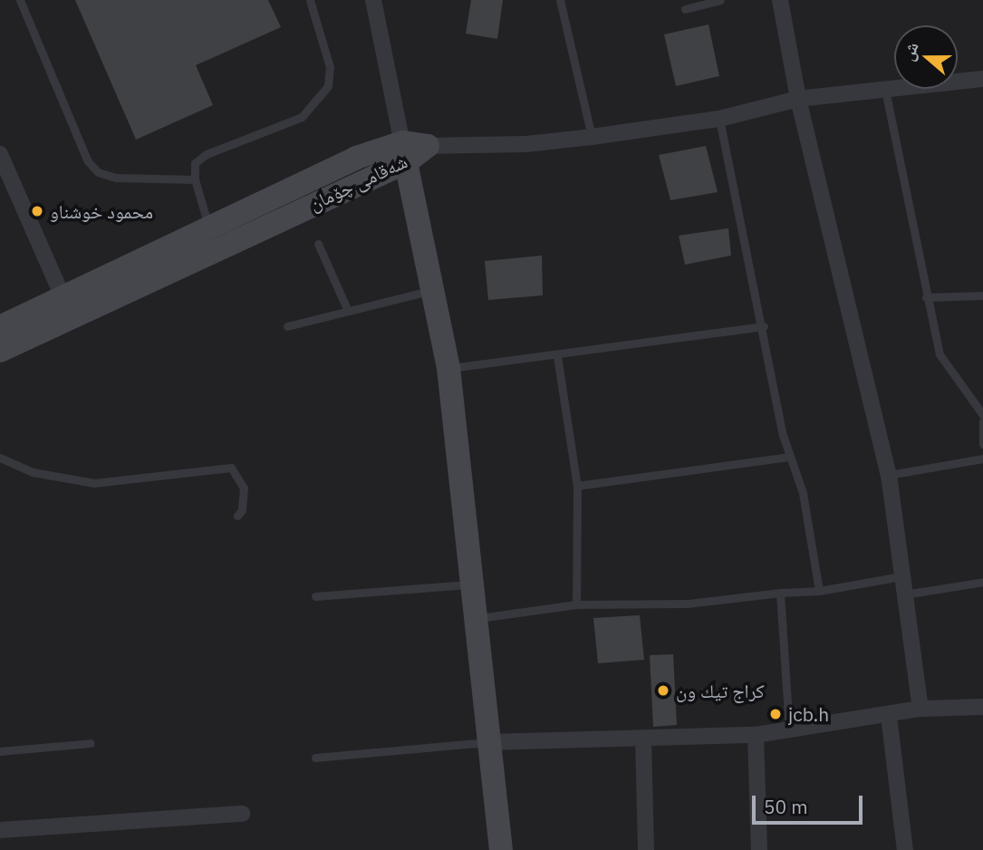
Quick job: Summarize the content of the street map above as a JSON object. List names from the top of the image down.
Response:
{
  "streets": {
    "street": ["شەقامی چۆمان"]
  },
  "places": ["محمود خوشناو", "كراج تيك ون", "jcb.h"],
  "scale_bar": "50 m",
  "north": "left"
}
